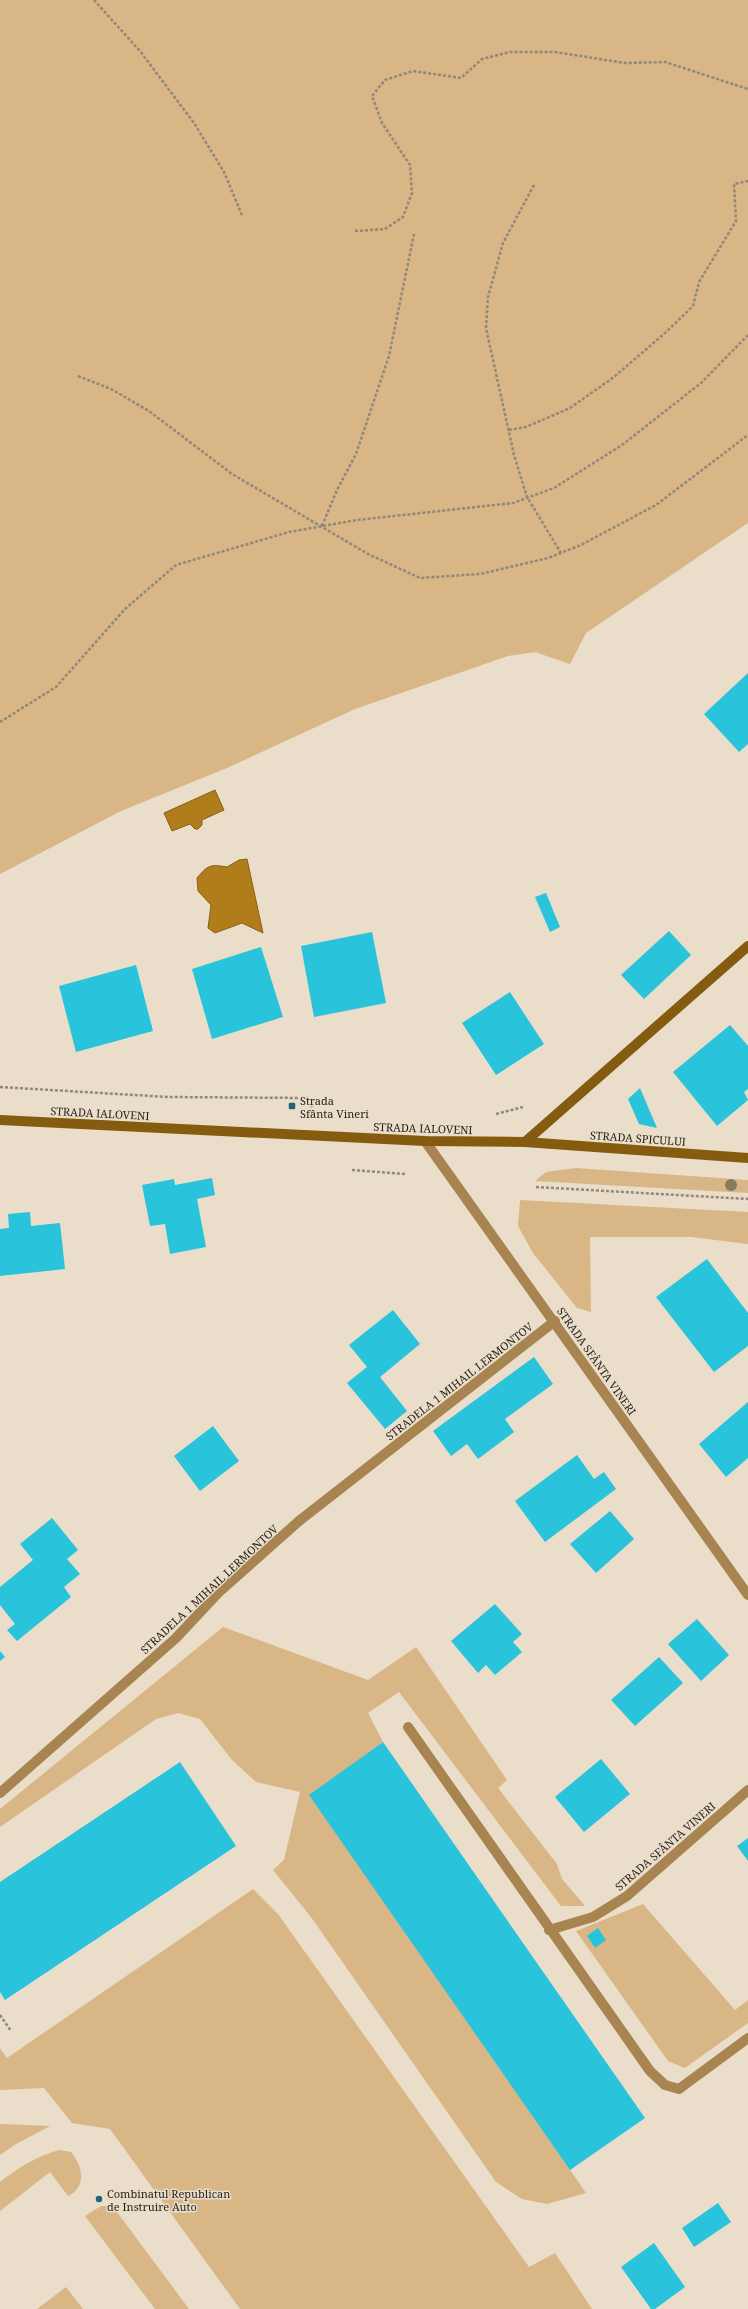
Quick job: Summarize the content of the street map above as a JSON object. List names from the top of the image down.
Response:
{
  "streets": {
    "street": [
      "STRADA IALOVENI",
      "STRADA SPICULUI",
      "STRADA SFÂNTA VINERI",
      "STRADELA 1 MIHAIL LERMONTOV"
    ]
  },
  "crossings": [
    ["STRADA IALOVENI", "STRADA SPICULUI"],
    ["STRADA IALOVENI", "STRADA SFÂNTA VINERI"],
    ["STRADA SFÂNTA VINERI", "STRADELA 1 MIHAIL LERMONTOV"]
  ],
  "places": {
    "transit": ["Strada Sfânta Vineri"],
    "other": ["Combinatul Republican de Instruire Auto"]
  }
}
